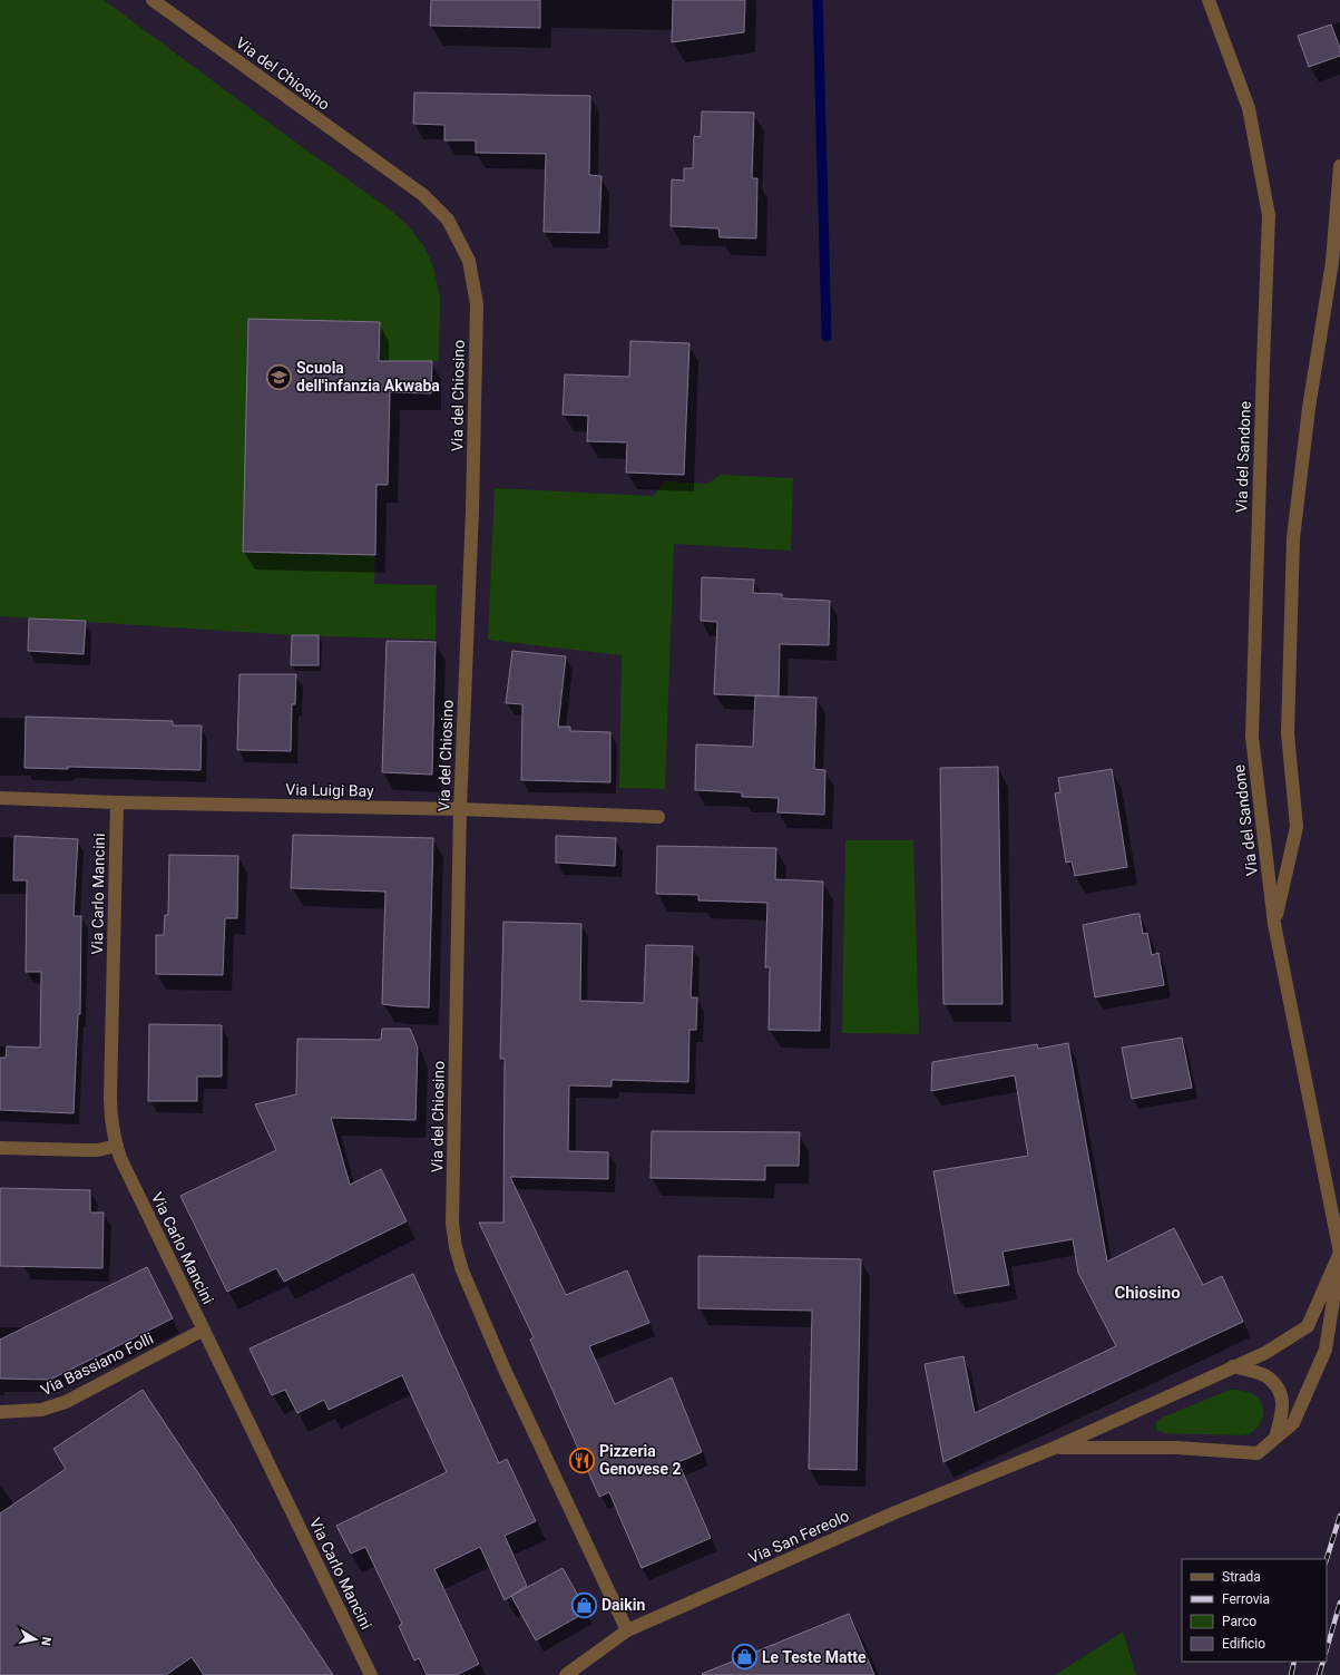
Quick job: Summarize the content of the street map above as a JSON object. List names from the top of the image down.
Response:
{
  "streets": {
    "street": [
      "Via del Chiosino",
      "Via del Sandone",
      "Via Luigi Bay",
      "Via Carlo Mancini",
      "Via Bassiano Folli",
      "Via San Fereolo"
    ]
  },
  "crossings": [
    ["Via del Chiosino", "Via Luigi Bay"],
    ["Via del Chiosino", "Via San Fereolo"],
    ["Via del Sandone", "Via San Fereolo"],
    ["Via Luigi Bay", "Via Carlo Mancini"],
    ["Via Carlo Mancini", "Via Bassiano Folli"]
  ],
  "districts": ["Chiosino"],
  "places": {
    "school or university": ["Scuola dell'infanzia Akwaba"],
    "restaurant": ["Pizzeria Genovese 2"],
    "shop": ["Daikin", "Le Teste Matte"]
  },
  "legend": [
    "Strada",
    "Ferrovia",
    "Parco",
    "Edificio"
  ],
  "north": "right"
}
